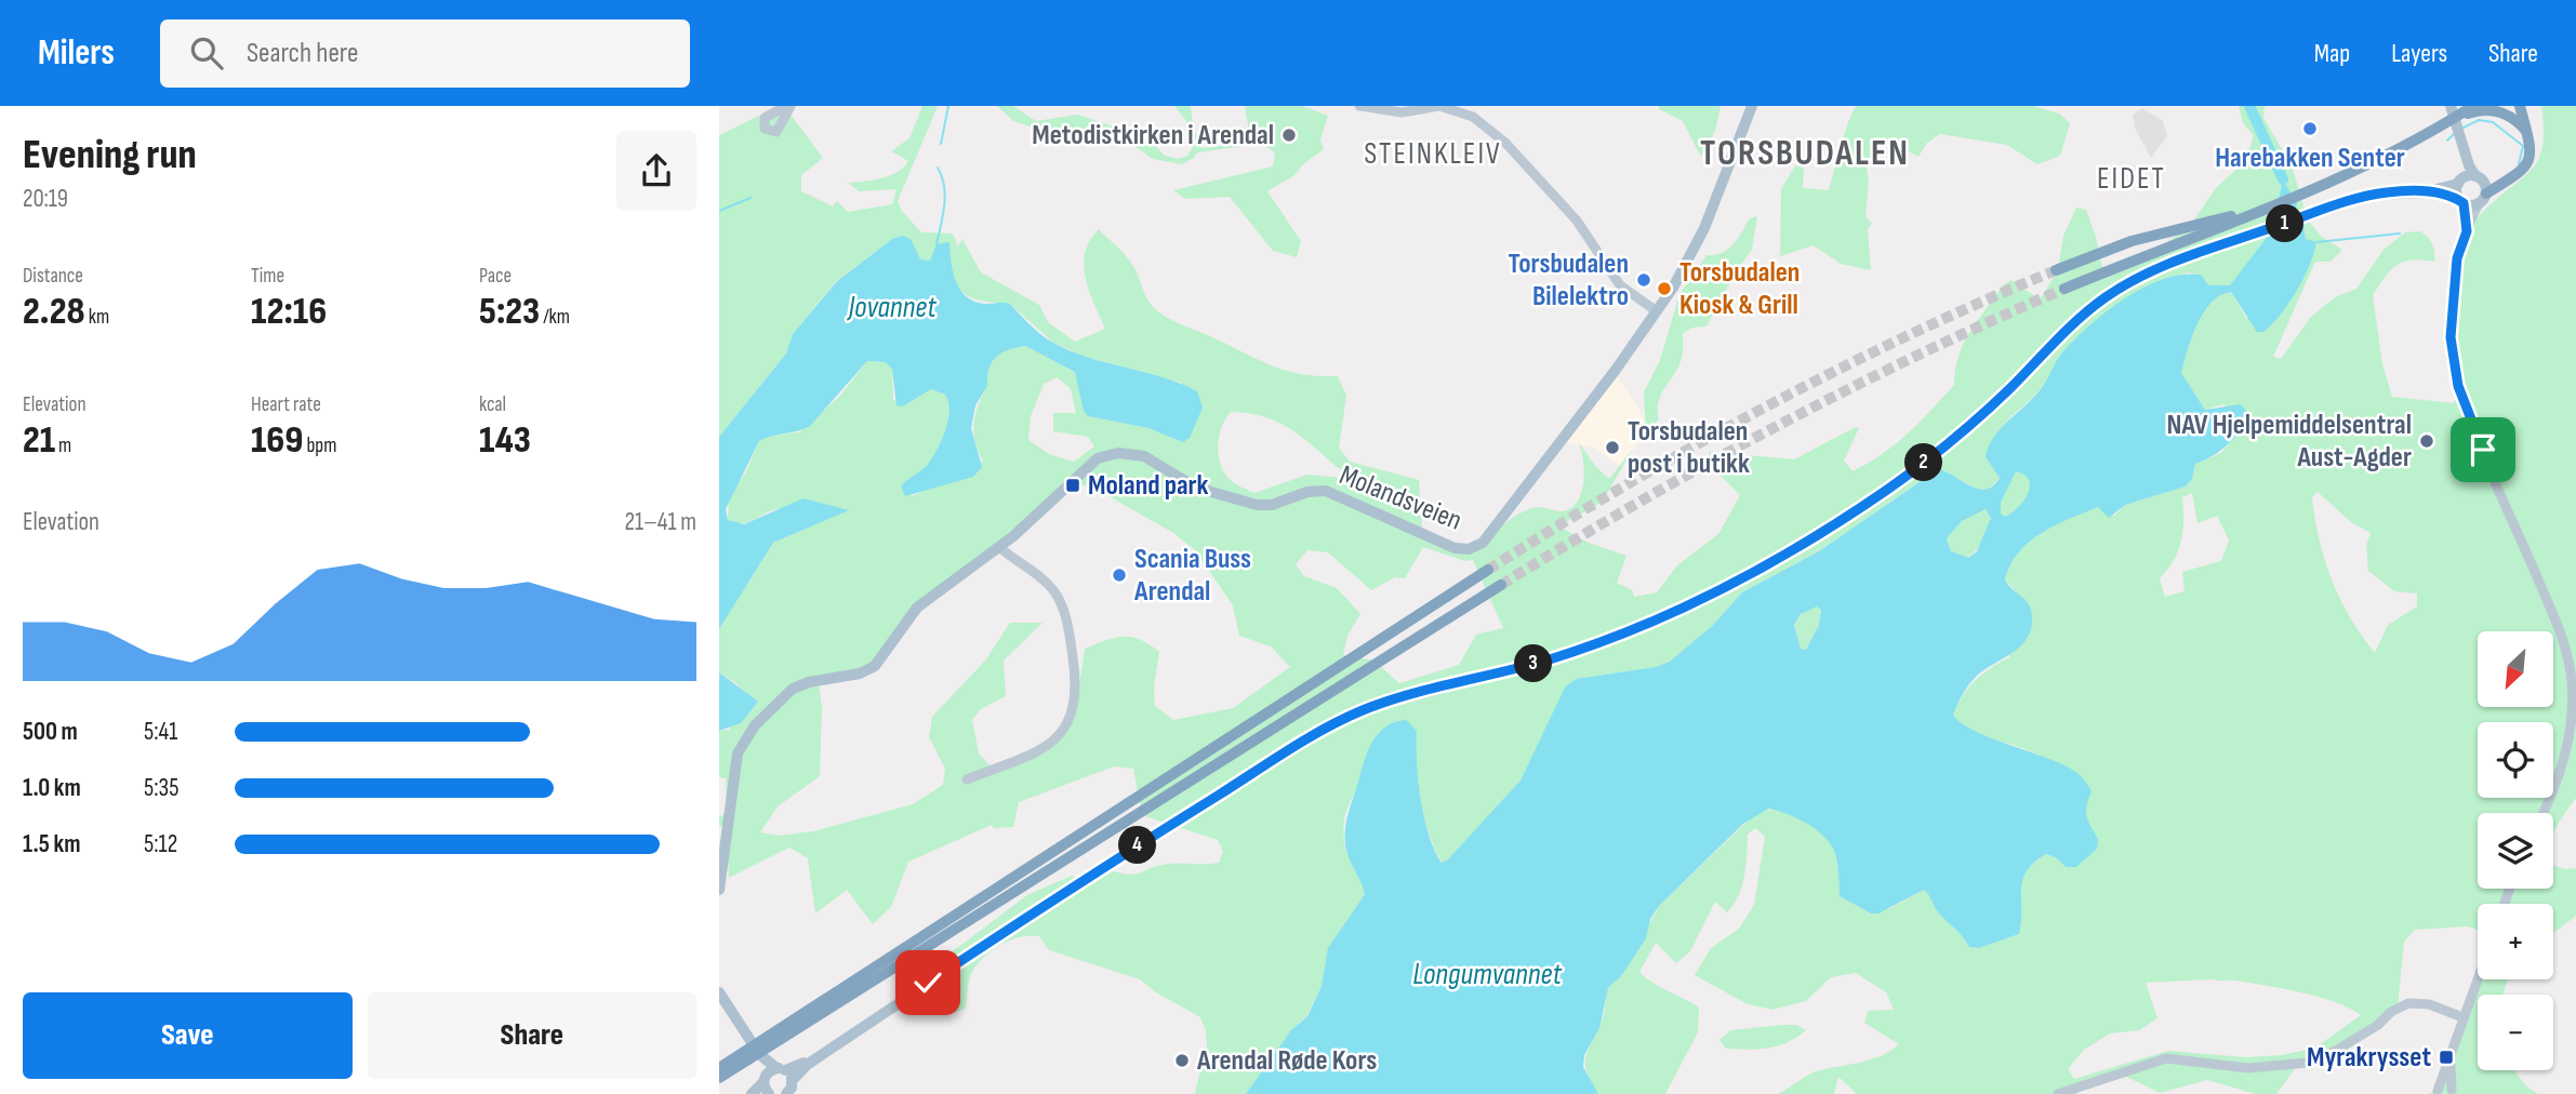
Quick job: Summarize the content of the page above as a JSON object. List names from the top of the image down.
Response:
{
  "streets": {
    "main road": ["Molandsveien"]
  },
  "districts": ["STEINKLEIV", "TORSBUDALEN", "EIDET"],
  "water": ["Jovannet", "Longumvannet"],
  "places": {
    "other": [
      "Harebakken Senter",
      "Metodistkirken i Arendal",
      "Torsbudalen Bilelektro",
      "Torsbudalen Kiosk & Grill",
      "NAV Hjelpemiddelsentral Aust-Agder",
      "Torsbudalen post i butikk",
      "Scania Buss Arendal",
      "Arendal Røde Kors"
    ],
    "transit": ["Moland park", "Myrakrysset"]
  },
  "north": "bottom left",
  "page": {
    "header": "Milers",
    "search": "Search here",
    "nav": ["Map", "Layers", "Share"],
    "heading": ["Evening run", "20:19"],
    "pins": [
      "1",
      "2",
      "3",
      "4"
    ],
    "stats": [
      ["Distance", "2.28 km"],
      ["Time", "12:16"],
      ["Pace", "5:23 /km"],
      ["Elevation", "21 m"],
      ["Heart rate", "169 bpm"],
      ["kcal", "143"]
    ],
    "chart": ["Elevation", "21–41 m"],
    "map_buttons": ["+", "−"],
    "list": [
      {
        "name": "500 m",
        "note": "5:41"
      },
      {
        "name": "1.0 km",
        "note": "5:35"
      },
      {
        "name": "1.5 km",
        "note": "5:12"
      }
    ],
    "buttons": ["Save", "Share"]
  }
}
